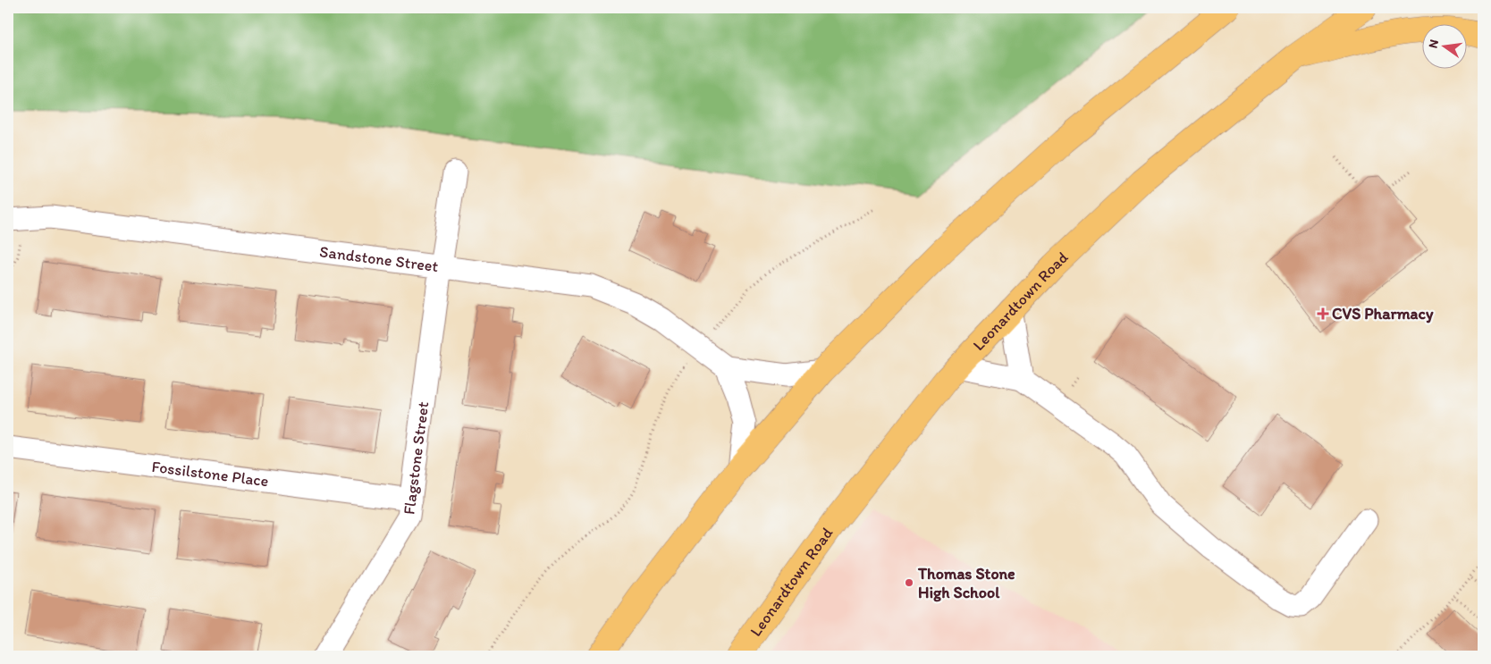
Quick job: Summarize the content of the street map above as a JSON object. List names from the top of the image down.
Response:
{
  "streets": {
    "highway": ["Leonardtown Road"],
    "street": ["Sandstone Street", "Flagstone Street", "Fossilstone Place"]
  },
  "crossings": [
    ["Sandstone Street", "Flagstone Street"],
    ["Flagstone Street", "Fossilstone Place"]
  ],
  "places": {
    "health": ["CVS Pharmacy"],
    "other": ["Thomas Stone High School"]
  },
  "north": "left"
}
